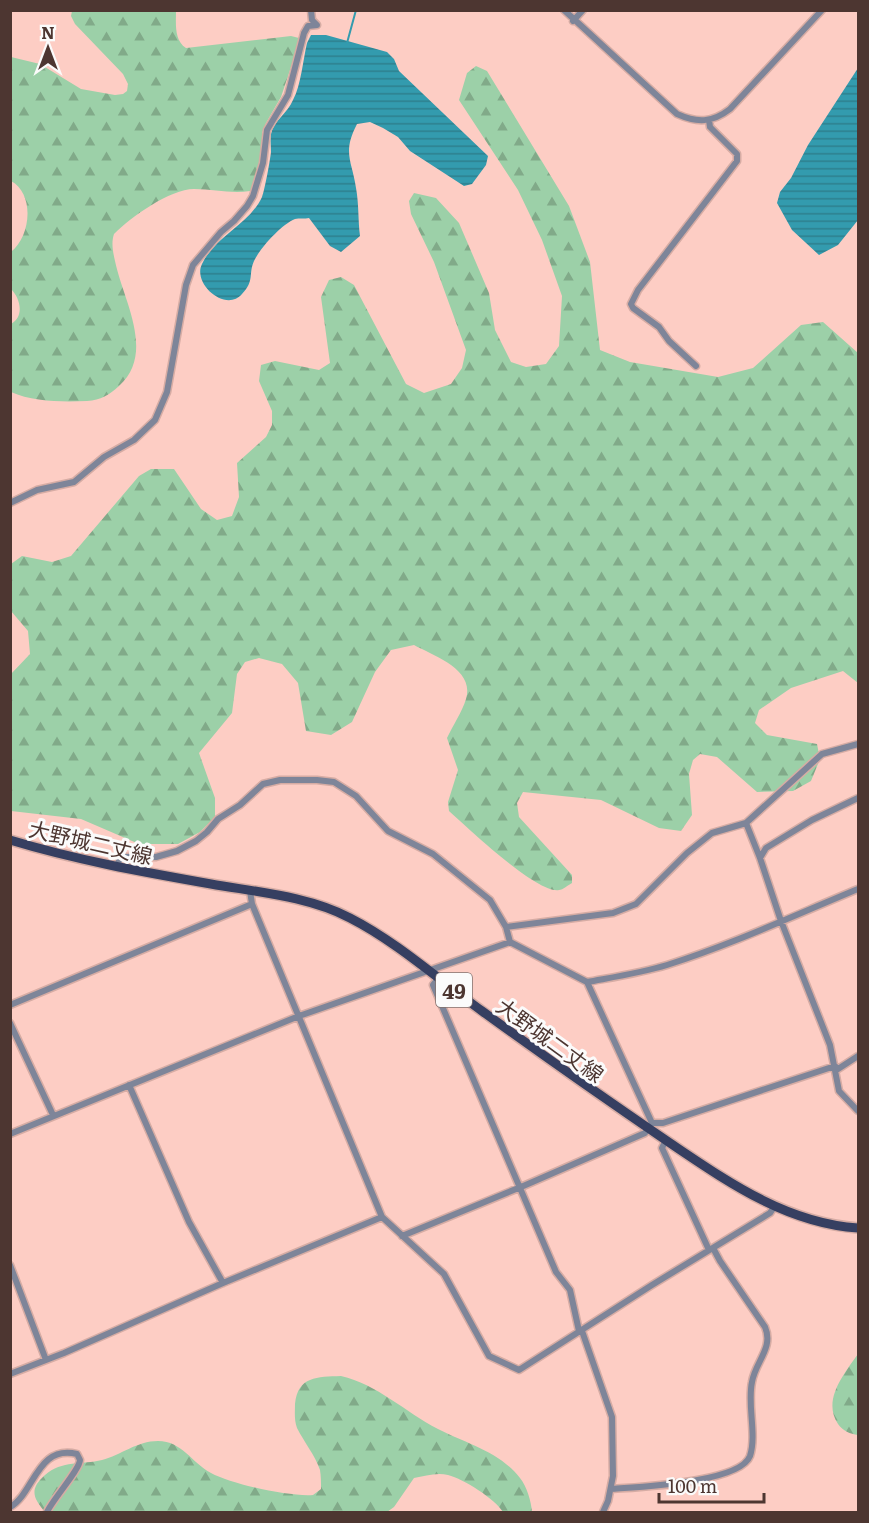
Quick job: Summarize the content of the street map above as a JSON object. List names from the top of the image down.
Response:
{
  "streets": {
    "main road": ["大野城二丈線", "49"]
  },
  "scale_bar": "100 m",
  "north": "top"
}
